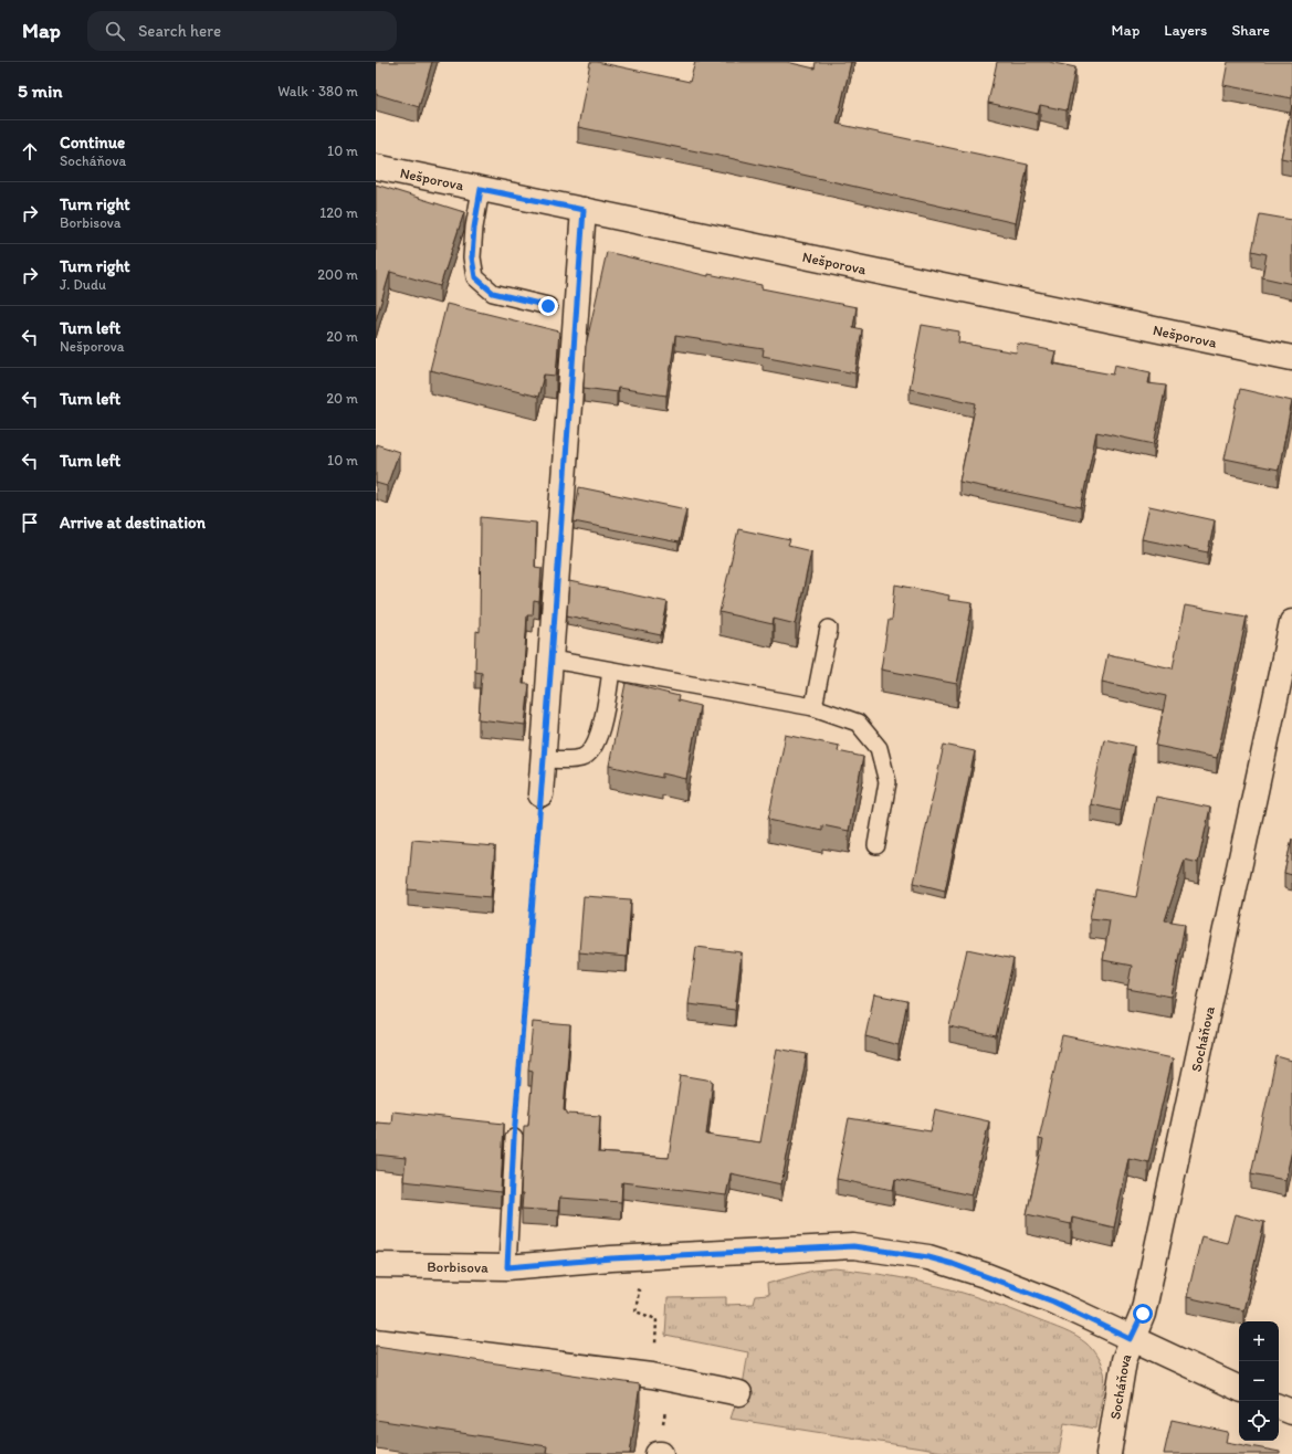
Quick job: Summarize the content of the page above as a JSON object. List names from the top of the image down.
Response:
{
  "streets": {
    "street": ["Nešporova", "Socháňova", "Borbisova"]
  },
  "crossings": [
    ["Socháňova", "Borbisova"]
  ],
  "page": {
    "header": "Map",
    "search": "Search here",
    "nav": ["Map", "Layers", "Share"],
    "heading": ["5 min", "Walk · 380 m"],
    "list": [
      ["Continue", "Socháňova", "10 m"],
      ["Turn right", "Borbisova", "120 m"],
      ["Turn right", "J. Dudu", "200 m"],
      ["Turn left", "Nešporova", "20 m"],
      ["Turn left", "20 m"],
      ["Turn left", "10 m"],
      "Arrive at destination"
    ],
    "map_buttons": ["+", "−"]
  }
}
